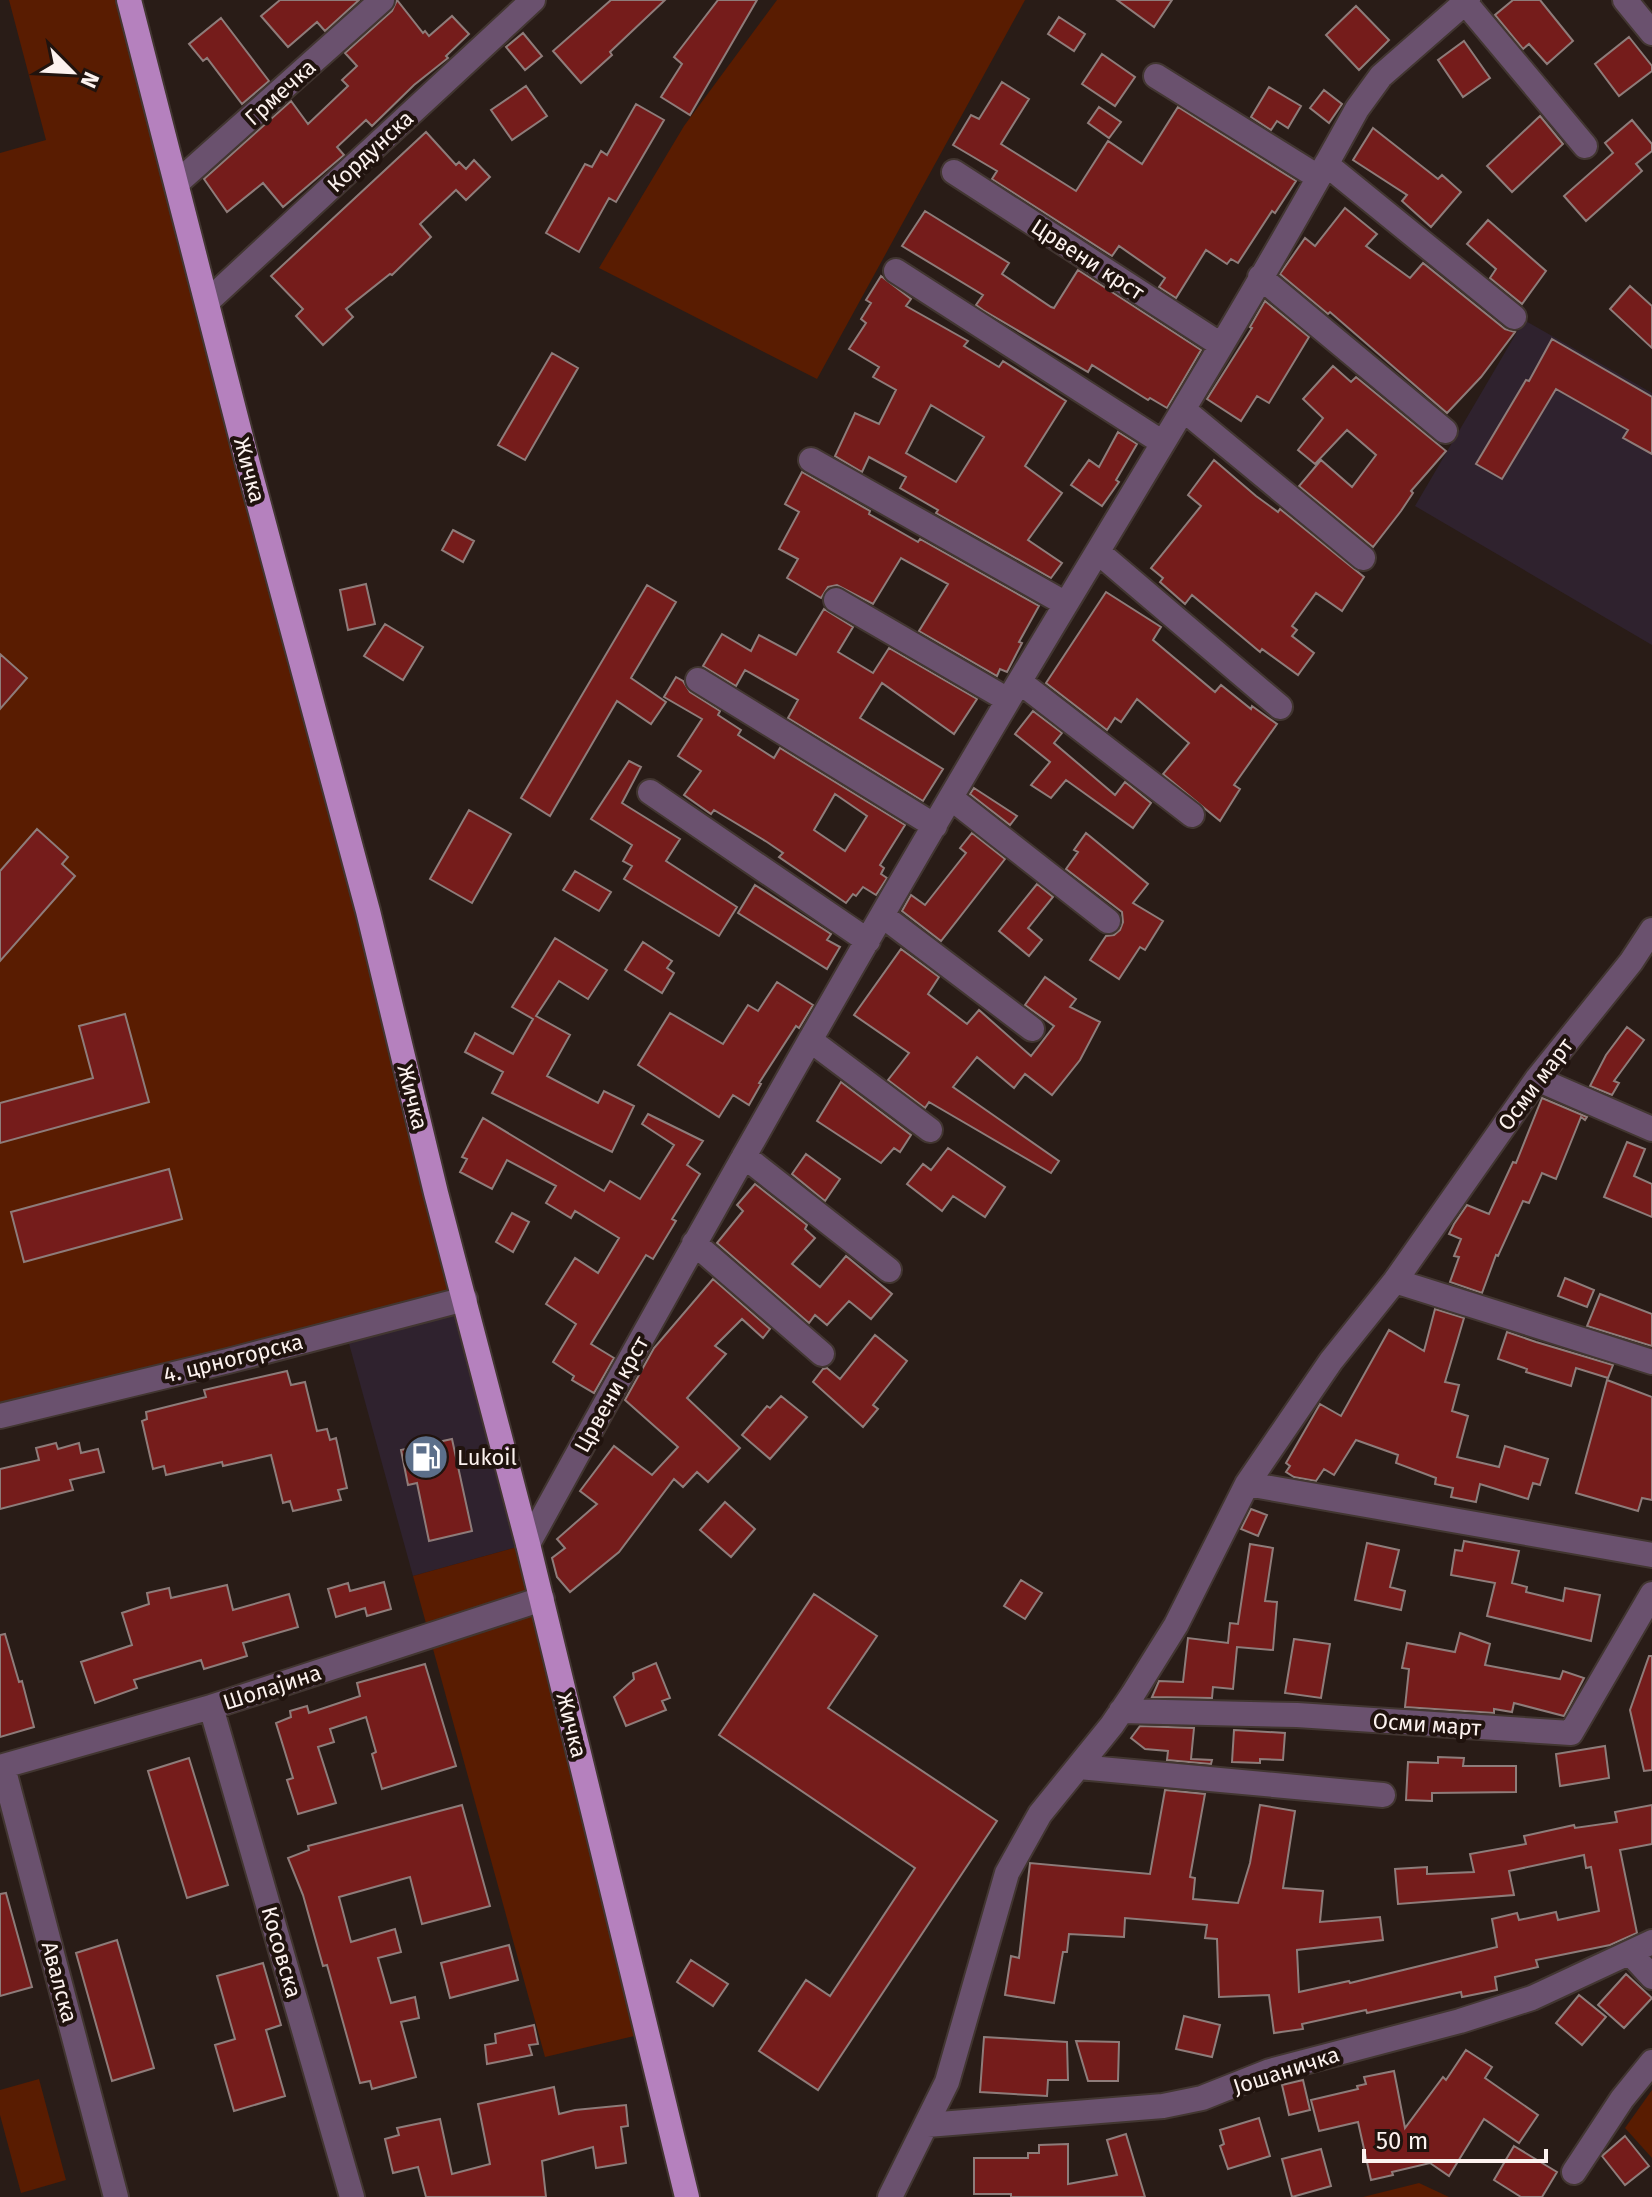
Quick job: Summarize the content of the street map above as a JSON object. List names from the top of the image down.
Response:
{
  "streets": {
    "main road": ["Жичка"],
    "street": [
      "Грмечка",
      "Кордунска",
      "Црвени крст",
      "Осми март",
      "4. црногорска",
      "Шолајина",
      "Косовска",
      "Авалска",
      "Јошаничка"
    ]
  },
  "crossings": [
    ["Грмечка", "Жичка"],
    ["Кордунска", "Жичка"],
    ["Црвени крст", "Жичка"],
    ["Жичка", "4. црногорска"],
    ["Жичка", "Шолајина"],
    ["Осми март", "Јошаничка"],
    ["Шолајина", "Косовска"],
    ["Шолајина", "Авалска"]
  ],
  "places": {
    "fuel station": ["Lukoil"]
  },
  "scale_bar": "50 m",
  "north": "bottom right"
}
